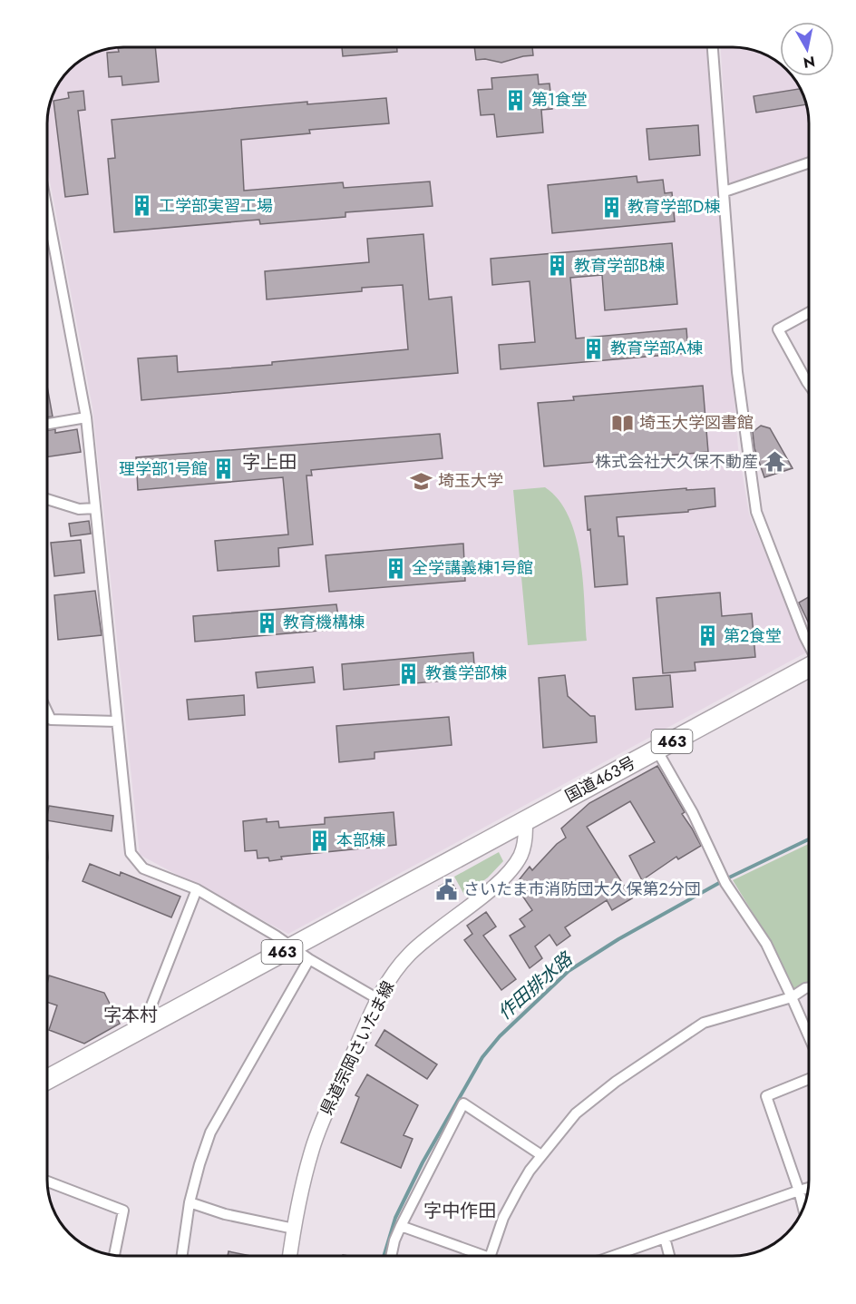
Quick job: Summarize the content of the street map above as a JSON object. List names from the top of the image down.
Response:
{
  "streets": {
    "highway": ["463", "国道463号"],
    "main road": ["県道宗岡さいたま線"]
  },
  "crossings": [
    ["463", "国道463号"],
    ["463", "県道宗岡さいたま線"],
    ["国道463号", "県道宗岡さいたま線"]
  ],
  "districts": ["字上田", "字本村", "字中作田"],
  "water": ["作田排水路"],
  "places": {
    "building": [
      "第1食堂",
      "工学部実習工場",
      "教育学部D棟",
      "教育学部B棟",
      "教育学部A棟",
      "理学部1号館",
      "全学講義棟1号館",
      "教育機構棟",
      "第2食堂",
      "教養学部棟",
      "本部棟"
    ],
    "library": ["埼玉大学図書館"],
    "temple": ["株式会社大久保不動産"],
    "school or university": ["埼玉大学"],
    "public building": ["さいたま市消防団大久保第2分団"]
  },
  "north": "bottom"
}
